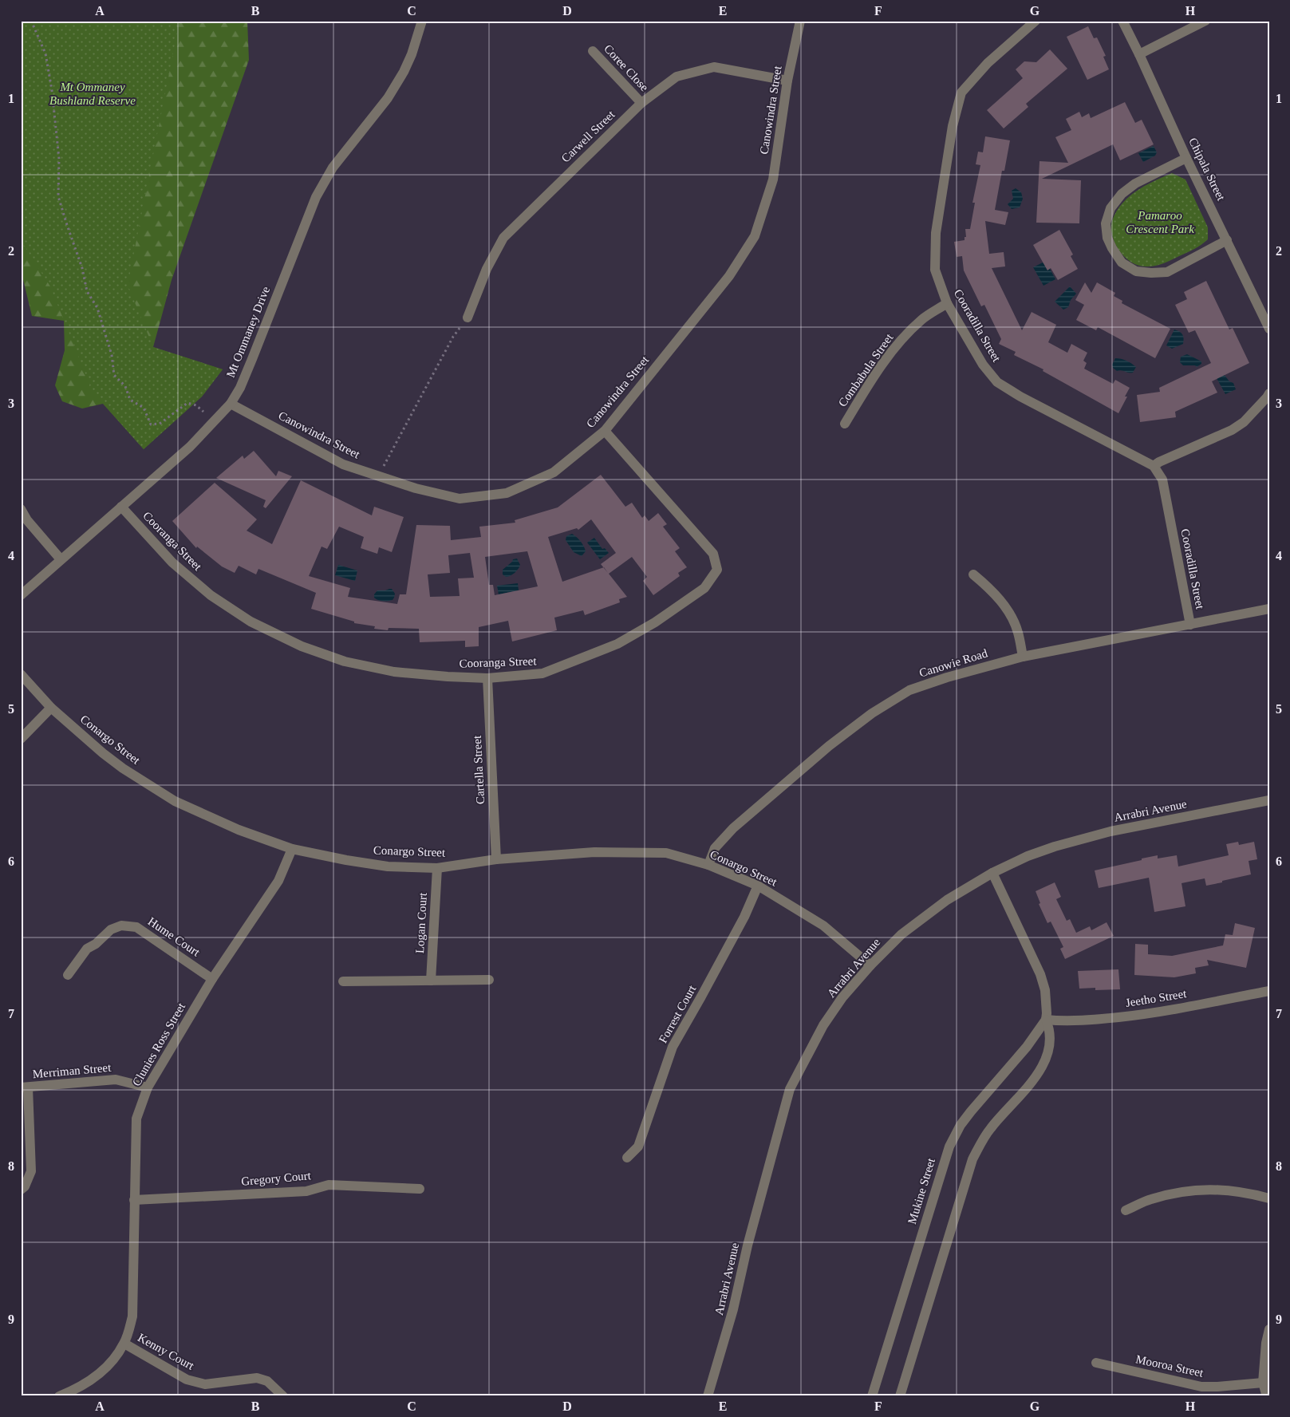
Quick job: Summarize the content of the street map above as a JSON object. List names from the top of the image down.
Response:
{
  "streets": {
    "street": [
      "Coree Close",
      "Canowindra Street",
      "Carwell Street",
      "Chipala Street",
      "Cooradilla Street",
      "Mt Ommaney Drive",
      "Combabula Street",
      "Cooranga Street",
      "Canowie Road",
      "Conargo Street",
      "Cartella Street",
      "Arrabri Avenue",
      "Logan Court",
      "Hume Court",
      "Jeetho Street",
      "Forrest Court",
      "Clunies Ross Street",
      "Merriman Street",
      "Gregory Court",
      "Mukine Street",
      "Kenny Court",
      "Mooroa Street"
    ]
  },
  "crossings": [
    ["Coree Close", "Carwell Street"],
    ["Canowindra Street", "Carwell Street"],
    ["Canowindra Street", "Mt Ommaney Drive"],
    ["Canowindra Street", "Cooranga Street"],
    ["Cooradilla Street", "Combabula Street"],
    ["Cooradilla Street", "Canowie Road"],
    ["Mt Ommaney Drive", "Cooranga Street"],
    ["Cooranga Street", "Cartella Street"],
    ["Canowie Road", "Conargo Street"],
    ["Conargo Street", "Cartella Street"],
    ["Conargo Street", "Arrabri Avenue"],
    ["Conargo Street", "Logan Court"],
    ["Conargo Street", "Forrest Court"],
    ["Conargo Street", "Clunies Ross Street"],
    ["Hume Court", "Clunies Ross Street"],
    ["Jeetho Street", "Mukine Street"],
    ["Clunies Ross Street", "Merriman Street"],
    ["Clunies Ross Street", "Gregory Court"],
    ["Clunies Ross Street", "Kenny Court"]
  ],
  "parks": ["Mt Ommaney Bushland Reserve", "Pamaroo Crescent Park"],
  "grid": {
    "columns": [
      "A",
      "B",
      "C",
      "D",
      "E",
      "F",
      "G",
      "H"
    ],
    "rows": [
      "1",
      "2",
      "3",
      "4",
      "5",
      "6",
      "7",
      "8",
      "9"
    ]
  }
}
